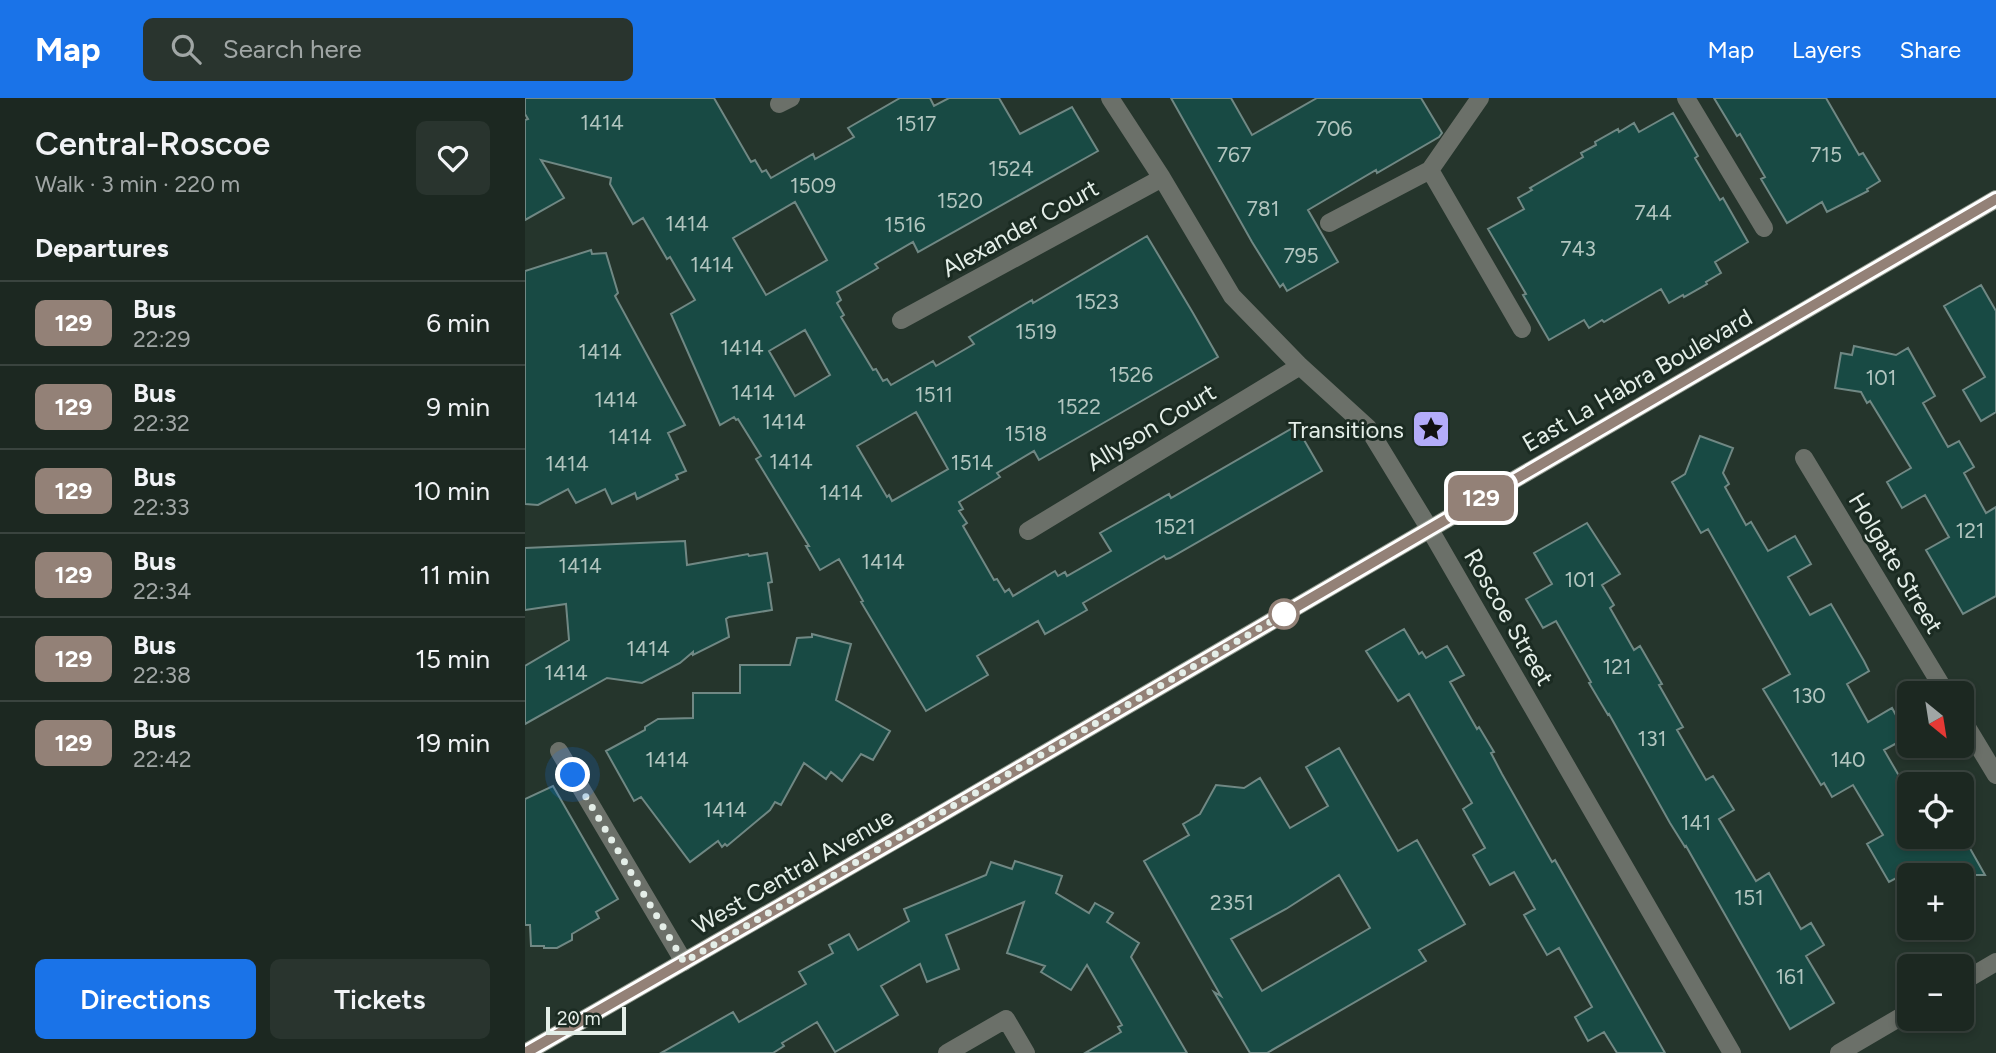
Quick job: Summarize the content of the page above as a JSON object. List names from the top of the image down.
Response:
{
  "streets": {
    "main road": ["East La Habra Boulevard", "West Central Avenue"],
    "street": [
      "Alexander Court",
      "Allyson Court",
      "Holgate Street",
      "Roscoe Street"
    ]
  },
  "crossings": [
    ["Alexander Court", "Roscoe Street"],
    ["East La Habra Boulevard", "Roscoe Street"],
    ["East La Habra Boulevard", "West Central Avenue"],
    ["Allyson Court", "Roscoe Street"]
  ],
  "places": {
    "place": ["Transitions"]
  },
  "lines": ["bus line 129"],
  "house_numbers": [
    "1414",
    "1517",
    "706",
    "767",
    "715",
    "1524",
    "1509",
    "1520",
    "781",
    "744",
    "1414",
    "1516",
    "743",
    "795",
    "1414",
    "1523",
    "1519",
    "1414",
    "1414",
    "1526",
    "101",
    "1414",
    "1511",
    "1414",
    "1522",
    "1414",
    "1518",
    "1414",
    "1414",
    "1514",
    "1414",
    "1414",
    "1521",
    "121",
    "1414",
    "1414",
    "101",
    "1414",
    "121",
    "1414",
    "130",
    "131",
    "1414",
    "140",
    "1414",
    "141",
    "151",
    "2351",
    "161"
  ],
  "scale_bar": "20 m",
  "north": "bottom right",
  "page": {
    "header": "Map",
    "search": "Search here",
    "nav": ["Map", "Layers", "Share"],
    "heading": [
      ["Central-Roscoe", "Walk · 3 min · 220 m"],
      "Departures"
    ],
    "on_map": "129",
    "list": [
      {
        "mark": "129",
        "name": "Bus",
        "note": "22:29",
        "value": "6 min"
      },
      {
        "mark": "129",
        "name": "Bus",
        "note": "22:32",
        "value": "9 min"
      },
      {
        "mark": "129",
        "name": "Bus",
        "note": "22:33",
        "value": "10 min"
      },
      {
        "mark": "129",
        "name": "Bus",
        "note": "22:34",
        "value": "11 min"
      },
      {
        "mark": "129",
        "name": "Bus",
        "note": "22:38",
        "value": "15 min"
      },
      {
        "mark": "129",
        "name": "Bus",
        "note": "22:42",
        "value": "19 min"
      }
    ],
    "map_buttons": ["+", "−"],
    "buttons": ["Directions", "Tickets"],
    "scale": "20 m"
  }
}
